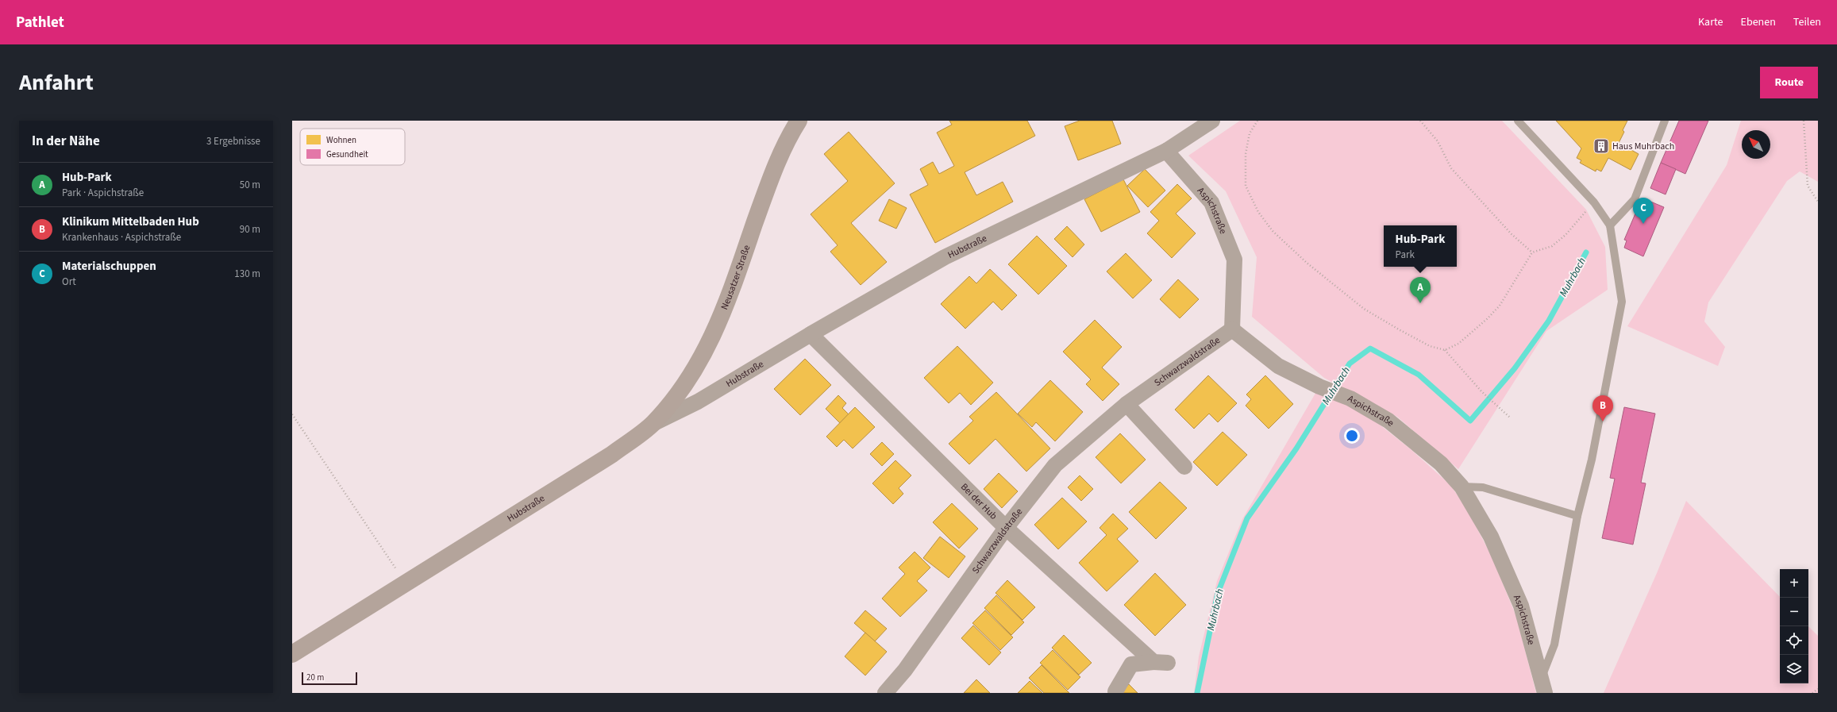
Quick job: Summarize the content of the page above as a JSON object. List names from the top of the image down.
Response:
{
  "streets": {
    "main road": ["Hubstraße", "Neusatzer Straße"],
    "street": ["Aspichstraße", "Schwarzwaldstraße", "Bei der Hub"]
  },
  "crossings": [
    ["Aspichstraße", "Hubstraße"],
    ["Aspichstraße", "Schwarzwaldstraße"],
    ["Hubstraße", "Neusatzer Straße"],
    ["Hubstraße", "Bei der Hub"],
    ["Schwarzwaldstraße", "Bei der Hub"]
  ],
  "water": ["Muhrbach"],
  "places": {
    "building": ["Haus Muhrbach"]
  },
  "legend": ["Wohnen", "Gesundheit"],
  "scale_bar": "20 m",
  "north": "top left",
  "page": {
    "header": "Pathlet",
    "nav": ["Karte", "Ebenen", "Teilen"],
    "title": "Anfahrt",
    "buttons": "Route",
    "heading": ["In der Nähe", "3 Ergebnisse"],
    "list": [
      {
        "mark": "A",
        "name": "Hub-Park",
        "note": "Park · Aspichstraße",
        "value": "50 m"
      },
      {
        "mark": "B",
        "name": "Klinikum Mittelbaden Hub",
        "note": "Krankenhaus · Aspichstraße",
        "value": "90 m"
      },
      {
        "mark": "C",
        "name": "Materialschuppen",
        "note": "Ort",
        "value": "130 m"
      }
    ],
    "pins": ["C", "A", "B"],
    "popup": ["Hub-Park", "Park"],
    "map_buttons": ["+", "−"],
    "scale": "20 m"
  }
}
